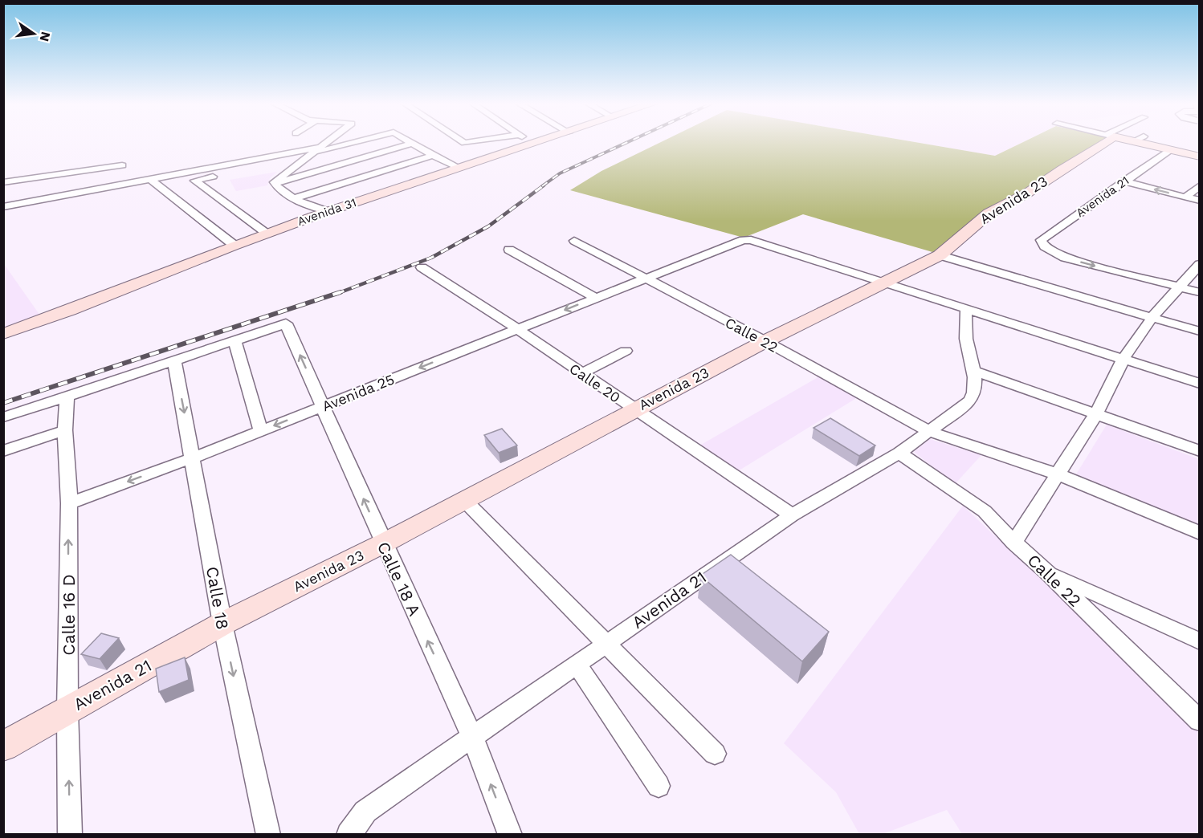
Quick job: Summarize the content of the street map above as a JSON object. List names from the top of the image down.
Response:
{
  "streets": {
    "street": [
      "Avenida 21",
      "Avenida 23",
      "Avenida 31",
      "Calle 22",
      "Calle 20",
      "Avenida 25",
      "Calle 18 A",
      "Calle 18",
      "Calle 16 D"
    ]
  },
  "crossings": [
    ["Avenida 21", "Avenida 23"],
    ["Avenida 21", "Calle 22"],
    ["Avenida 21", "Calle 20"],
    ["Avenida 21", "Calle 18 A"],
    ["Avenida 21", "Calle 18"],
    ["Avenida 21", "Calle 16 D"],
    ["Avenida 23", "Calle 22"],
    ["Avenida 23", "Calle 20"],
    ["Avenida 23", "Avenida 25"],
    ["Avenida 23", "Calle 18 A"],
    ["Avenida 23", "Calle 18"],
    ["Calle 22", "Avenida 25"],
    ["Calle 20", "Avenida 25"],
    ["Avenida 25", "Calle 18 A"],
    ["Avenida 25", "Calle 18"],
    ["Avenida 25", "Calle 16 D"]
  ],
  "one_way": ["Calle 18", "Calle 16 D"],
  "north": "right"
}
